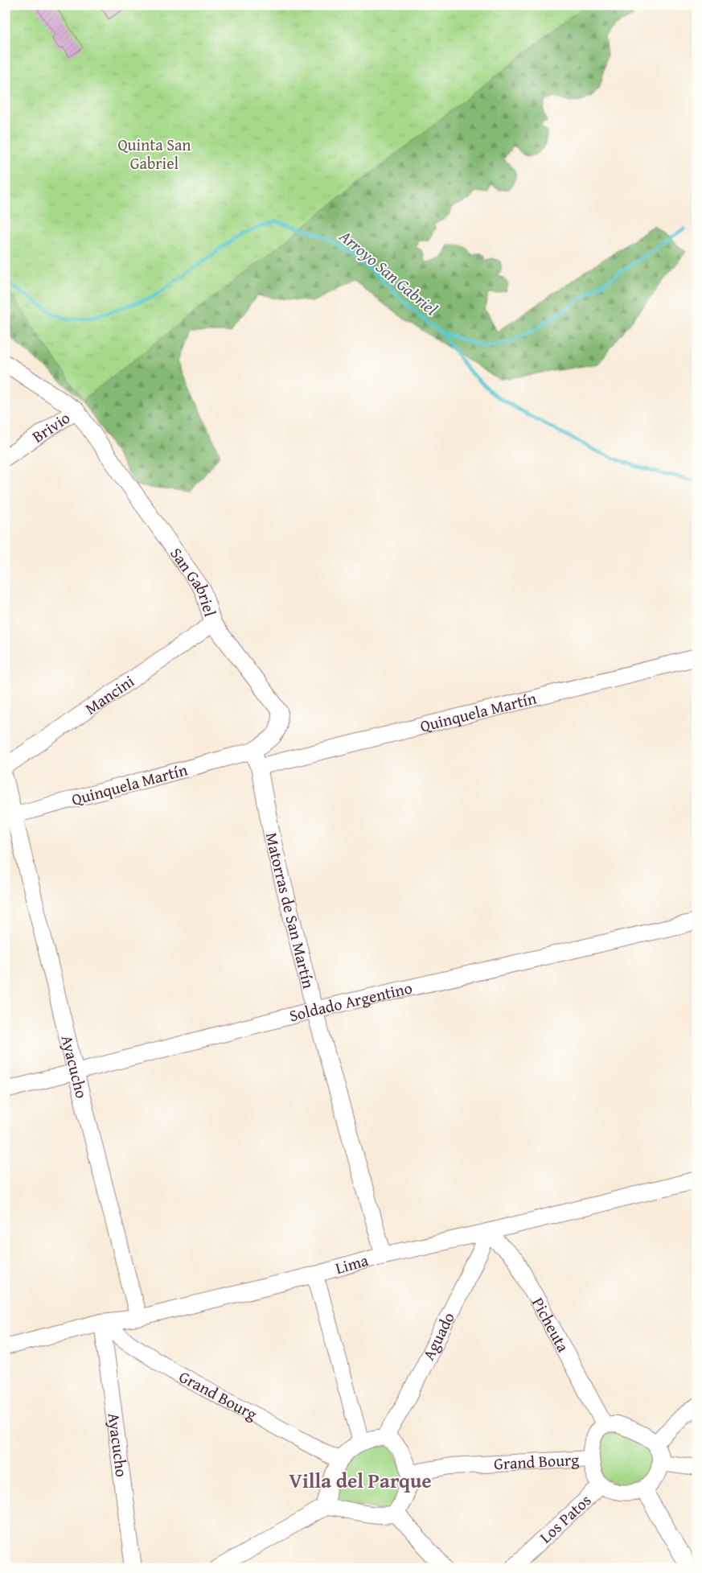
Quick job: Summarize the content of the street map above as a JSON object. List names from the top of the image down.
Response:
{
  "streets": {
    "street": [
      "Brivio",
      "San Gabriel",
      "Mancini",
      "Quinquela Martín",
      "Matorras de San Martín",
      "Soldado Argentino",
      "Ayacucho",
      "Lima",
      "Picheuta",
      "Aguado",
      "Grand Bourg",
      "Los Patos"
    ]
  },
  "crossings": [
    ["Brivio", "San Gabriel"],
    ["San Gabriel", "Mancini"],
    ["San Gabriel", "Quinquela Martín"],
    ["San Gabriel", "Matorras de San Martín"],
    ["Quinquela Martín", "Matorras de San Martín"],
    ["Quinquela Martín", "Ayacucho"],
    ["Matorras de San Martín", "Soldado Argentino"],
    ["Matorras de San Martín", "Lima"],
    ["Soldado Argentino", "Ayacucho"],
    ["Ayacucho", "Lima"],
    ["Ayacucho", "Grand Bourg"],
    ["Lima", "Picheuta"],
    ["Lima", "Aguado"],
    ["Lima", "Grand Bourg"],
    ["Picheuta", "Aguado"],
    ["Picheuta", "Grand Bourg"],
    ["Picheuta", "Los Patos"],
    ["Aguado", "Grand Bourg"],
    ["Grand Bourg", "Los Patos"]
  ],
  "districts": ["Villa del Parque"],
  "water": ["Arroyo San Gabriel"],
  "parks": ["Quinta San Gabriel"]
}
